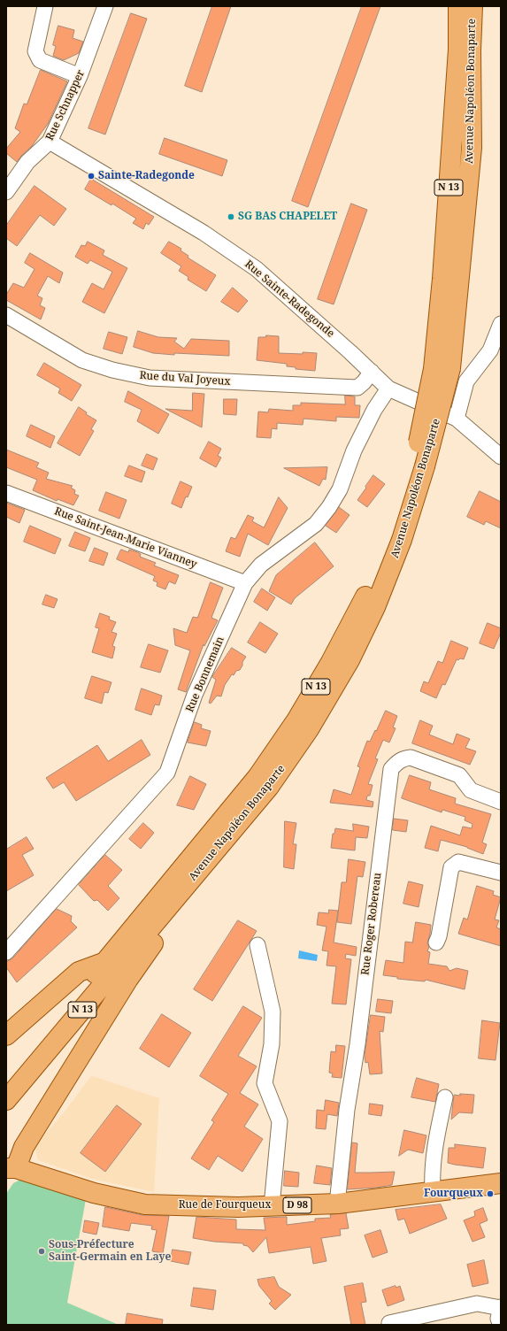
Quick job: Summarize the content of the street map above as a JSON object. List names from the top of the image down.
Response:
{
  "streets": {
    "main road": [
      "Avenue Napoléon Bonaparte",
      "N 13",
      "Rue de Fourqueux",
      "D 98"
    ],
    "street": [
      "Rue Schnapper",
      "Rue Sainte-Radegonde",
      "Rue du Val Joyeux",
      "Rue Saint-Jean-Marie Vianney",
      "Rue Bonnemain",
      "Rue Roger Robereau"
    ]
  },
  "crossings": [
    ["Rue Schnapper", "Rue Sainte-Radegonde"],
    ["Rue Sainte-Radegonde", "Rue du Val Joyeux"],
    ["Rue Sainte-Radegonde", "Rue Bonnemain"],
    ["Rue Saint-Jean-Marie Vianney", "Rue Bonnemain"],
    ["Rue Roger Robereau", "Rue de Fourqueux"]
  ],
  "places": [
    "Sainte-Radegonde",
    "SG BAS CHAPELET",
    "Fourqueux",
    "Sous-Préfecture Saint-Germain en Laye"
  ]
}
